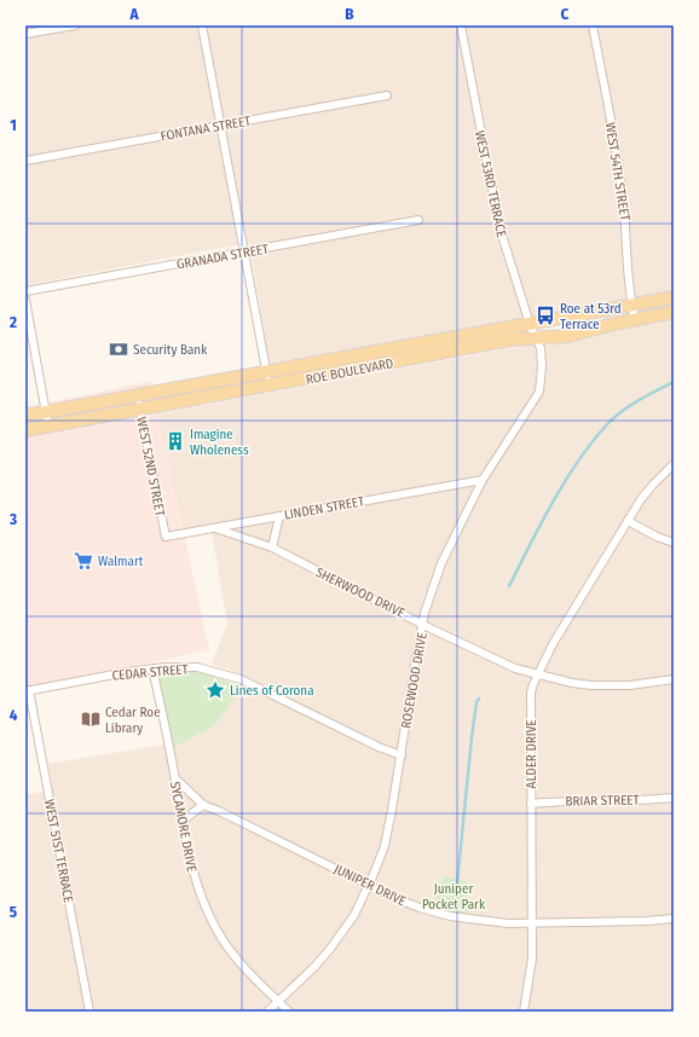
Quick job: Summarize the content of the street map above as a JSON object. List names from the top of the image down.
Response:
{
  "streets": {
    "main road": ["ROE BOULEVARD"],
    "street": [
      "FONTANA STREET",
      "WEST 54TH STREET",
      "WEST 53RD TERRACE",
      "GRANADA STREET",
      "WEST 52ND STREET",
      "LINDEN STREET",
      "SHERWOOD DRIVE",
      "CEDAR STREET",
      "ROSEWOOD DRIVE",
      "ALDER DRIVE",
      "BRIAR STREET",
      "SYCAMORE DRIVE",
      "WEST 51ST TERRACE",
      "JUNIPER DRIVE"
    ]
  },
  "crossings": [
    ["WEST 54TH STREET", "ROE BOULEVARD"],
    ["WEST 53RD TERRACE", "ROE BOULEVARD"],
    ["WEST 53RD TERRACE", "ROSEWOOD DRIVE"],
    ["ROE BOULEVARD", "WEST 52ND STREET"],
    ["ROE BOULEVARD", "ROSEWOOD DRIVE"],
    ["WEST 52ND STREET", "LINDEN STREET"],
    ["LINDEN STREET", "SHERWOOD DRIVE"],
    ["LINDEN STREET", "ROSEWOOD DRIVE"],
    ["SHERWOOD DRIVE", "ROSEWOOD DRIVE"],
    ["SHERWOOD DRIVE", "ALDER DRIVE"],
    ["CEDAR STREET", "ROSEWOOD DRIVE"],
    ["CEDAR STREET", "SYCAMORE DRIVE"],
    ["CEDAR STREET", "WEST 51ST TERRACE"],
    ["ROSEWOOD DRIVE", "SYCAMORE DRIVE"],
    ["ROSEWOOD DRIVE", "JUNIPER DRIVE"],
    ["ALDER DRIVE", "BRIAR STREET"],
    ["ALDER DRIVE", "JUNIPER DRIVE"],
    ["SYCAMORE DRIVE", "JUNIPER DRIVE"]
  ],
  "parks": ["Juniper Pocket Park"],
  "places": {
    "bus stop": ["Roe at 53rd Terrace"],
    "bank": ["Security Bank"],
    "building": ["Imagine Wholeness"],
    "supermarket": ["Walmart"],
    "place": ["Lines of Corona"],
    "library": ["Cedar Roe Library"]
  },
  "grid": {
    "columns": ["A", "B", "C"],
    "rows": [
      "1",
      "2",
      "3",
      "4",
      "5"
    ]
  }
}
